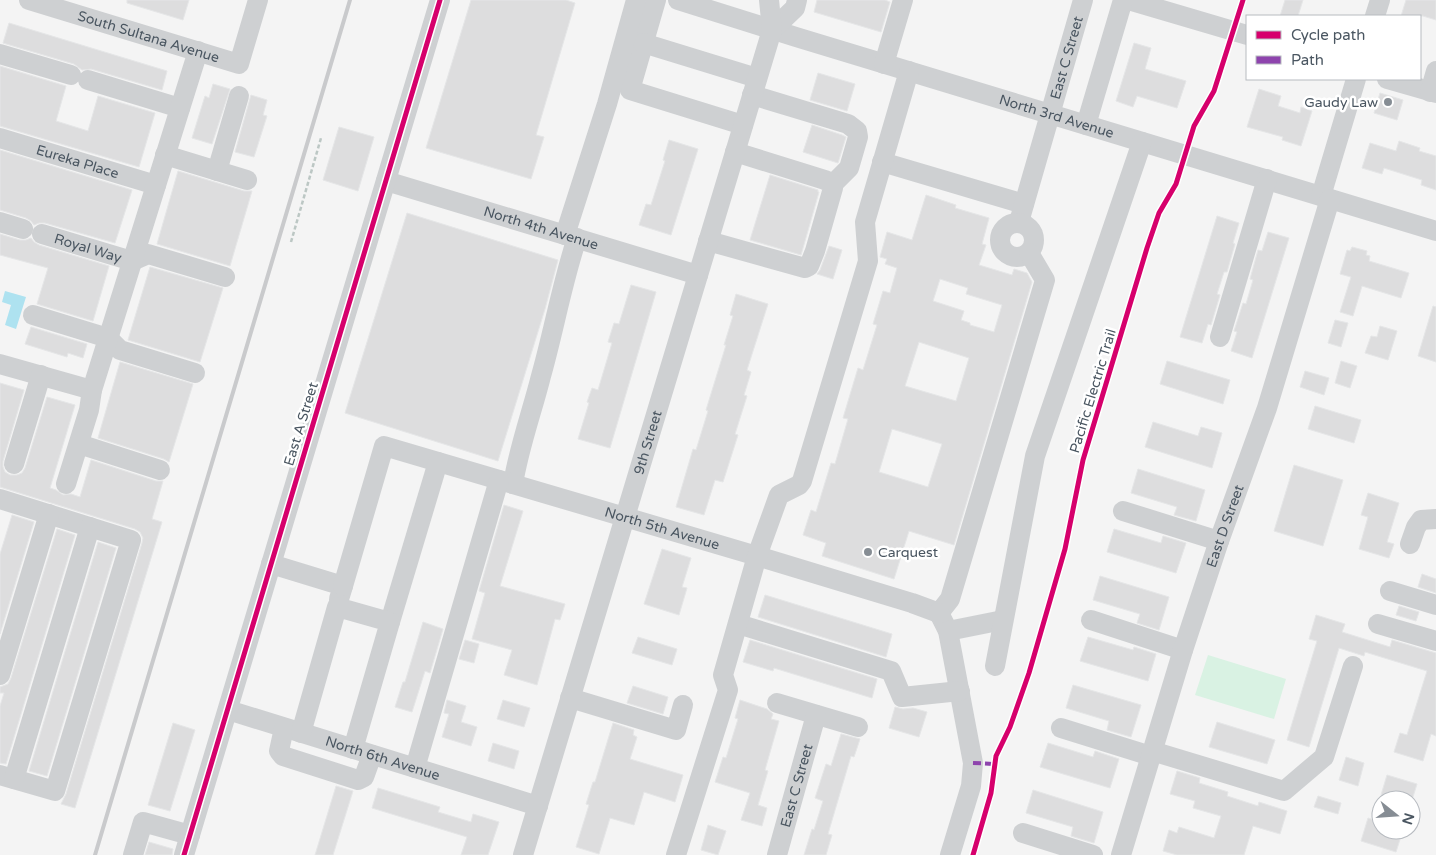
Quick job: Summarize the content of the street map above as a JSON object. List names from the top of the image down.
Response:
{
  "streets": {
    "street": [
      "South Sultana Avenue",
      "East C Street",
      "North 3rd Avenue",
      "Eureka Place",
      "North 4th Avenue",
      "Royal Way",
      "East A Street",
      "9th Street",
      "East D Street",
      "North 5th Avenue",
      "North 6th Avenue"
    ],
    "cycle path": ["Pacific Electric Trail"]
  },
  "crossings": [
    ["East C Street", "North 3rd Avenue"],
    ["North 3rd Avenue", "9th Street"],
    ["North 3rd Avenue", "East D Street"],
    ["North 4th Avenue", "East A Street"],
    ["North 4th Avenue", "9th Street"],
    ["East A Street", "North 6th Avenue"],
    ["9th Street", "North 5th Avenue"],
    ["9th Street", "North 6th Avenue"]
  ],
  "places": ["Gaudy Law", "Carquest"],
  "legend": ["Cycle path", "Path"],
  "north": "right"
}
